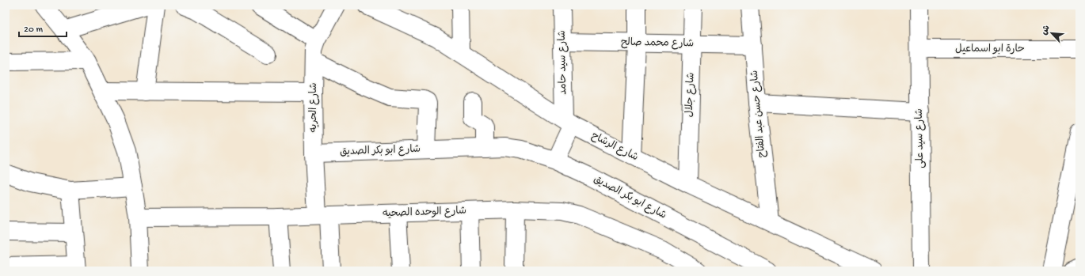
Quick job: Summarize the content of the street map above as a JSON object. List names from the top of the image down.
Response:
{
  "streets": {
    "street": [
      "شارع محمد صالح",
      "حارة ابو اسماعيل",
      "شارع سيد حامد",
      "شارع جلال",
      "شارع الحريه",
      "شارع حسن عبد الفتاح",
      "شارع سيد على",
      "شارع الرشاح",
      "شارع ابو بكر الصديق",
      "شارع الوحده الصحيه"
    ]
  },
  "crossings": [
    ["شارع محمد صالح", "شارع سيد حامد"],
    ["شارع محمد صالح", "شارع جلال"],
    ["شارع محمد صالح", "شارع حسن عبد الفتاح"],
    ["حارة ابو اسماعيل", "شارع سيد على"],
    ["شارع سيد حامد", "شارع الرشاح"],
    ["شارع سيد حامد", "شارع ابو بكر الصديق"],
    ["شارع جلال", "شارع الرشاح"],
    ["شارع الحريه", "شارع ابو بكر الصديق"],
    ["شارع الحريه", "شارع الوحده الصحيه"],
    ["شارع حسن عبد الفتاح", "شارع الرشاح"]
  ],
  "scale_bar": "20 m",
  "north": "top left"
}
